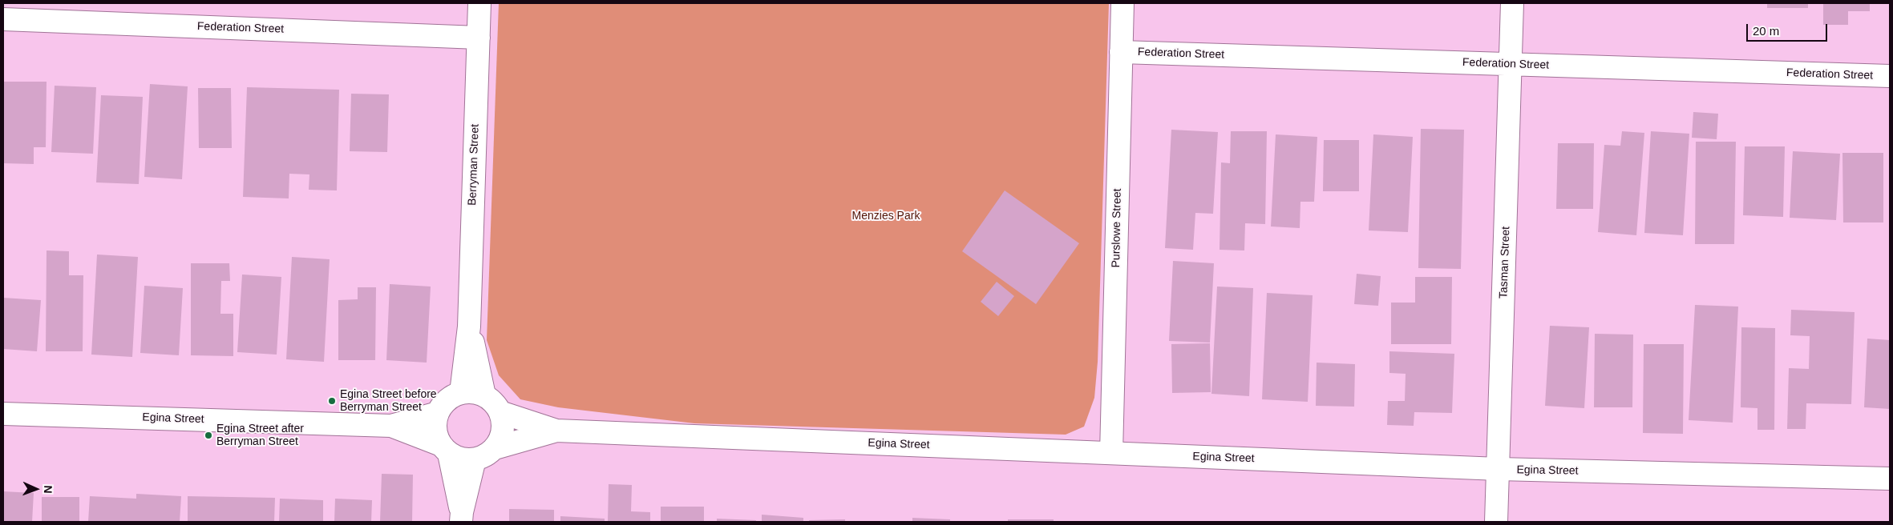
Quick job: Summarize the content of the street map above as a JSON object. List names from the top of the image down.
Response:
{
  "streets": {
    "street": [
      "Federation Street",
      "Berryman Street",
      "Purslowe Street",
      "Tasman Street",
      "Egina Street"
    ]
  },
  "crossings": [
    ["Federation Street", "Berryman Street"],
    ["Federation Street", "Purslowe Street"],
    ["Federation Street", "Tasman Street"],
    ["Berryman Street", "Egina Street"],
    ["Purslowe Street", "Egina Street"],
    ["Tasman Street", "Egina Street"]
  ],
  "parks": ["Menzies Park"],
  "places": ["Egina Street before Berryman Street", "Egina Street after Berryman Street"],
  "scale_bar": "20 m",
  "north": "right"
}
